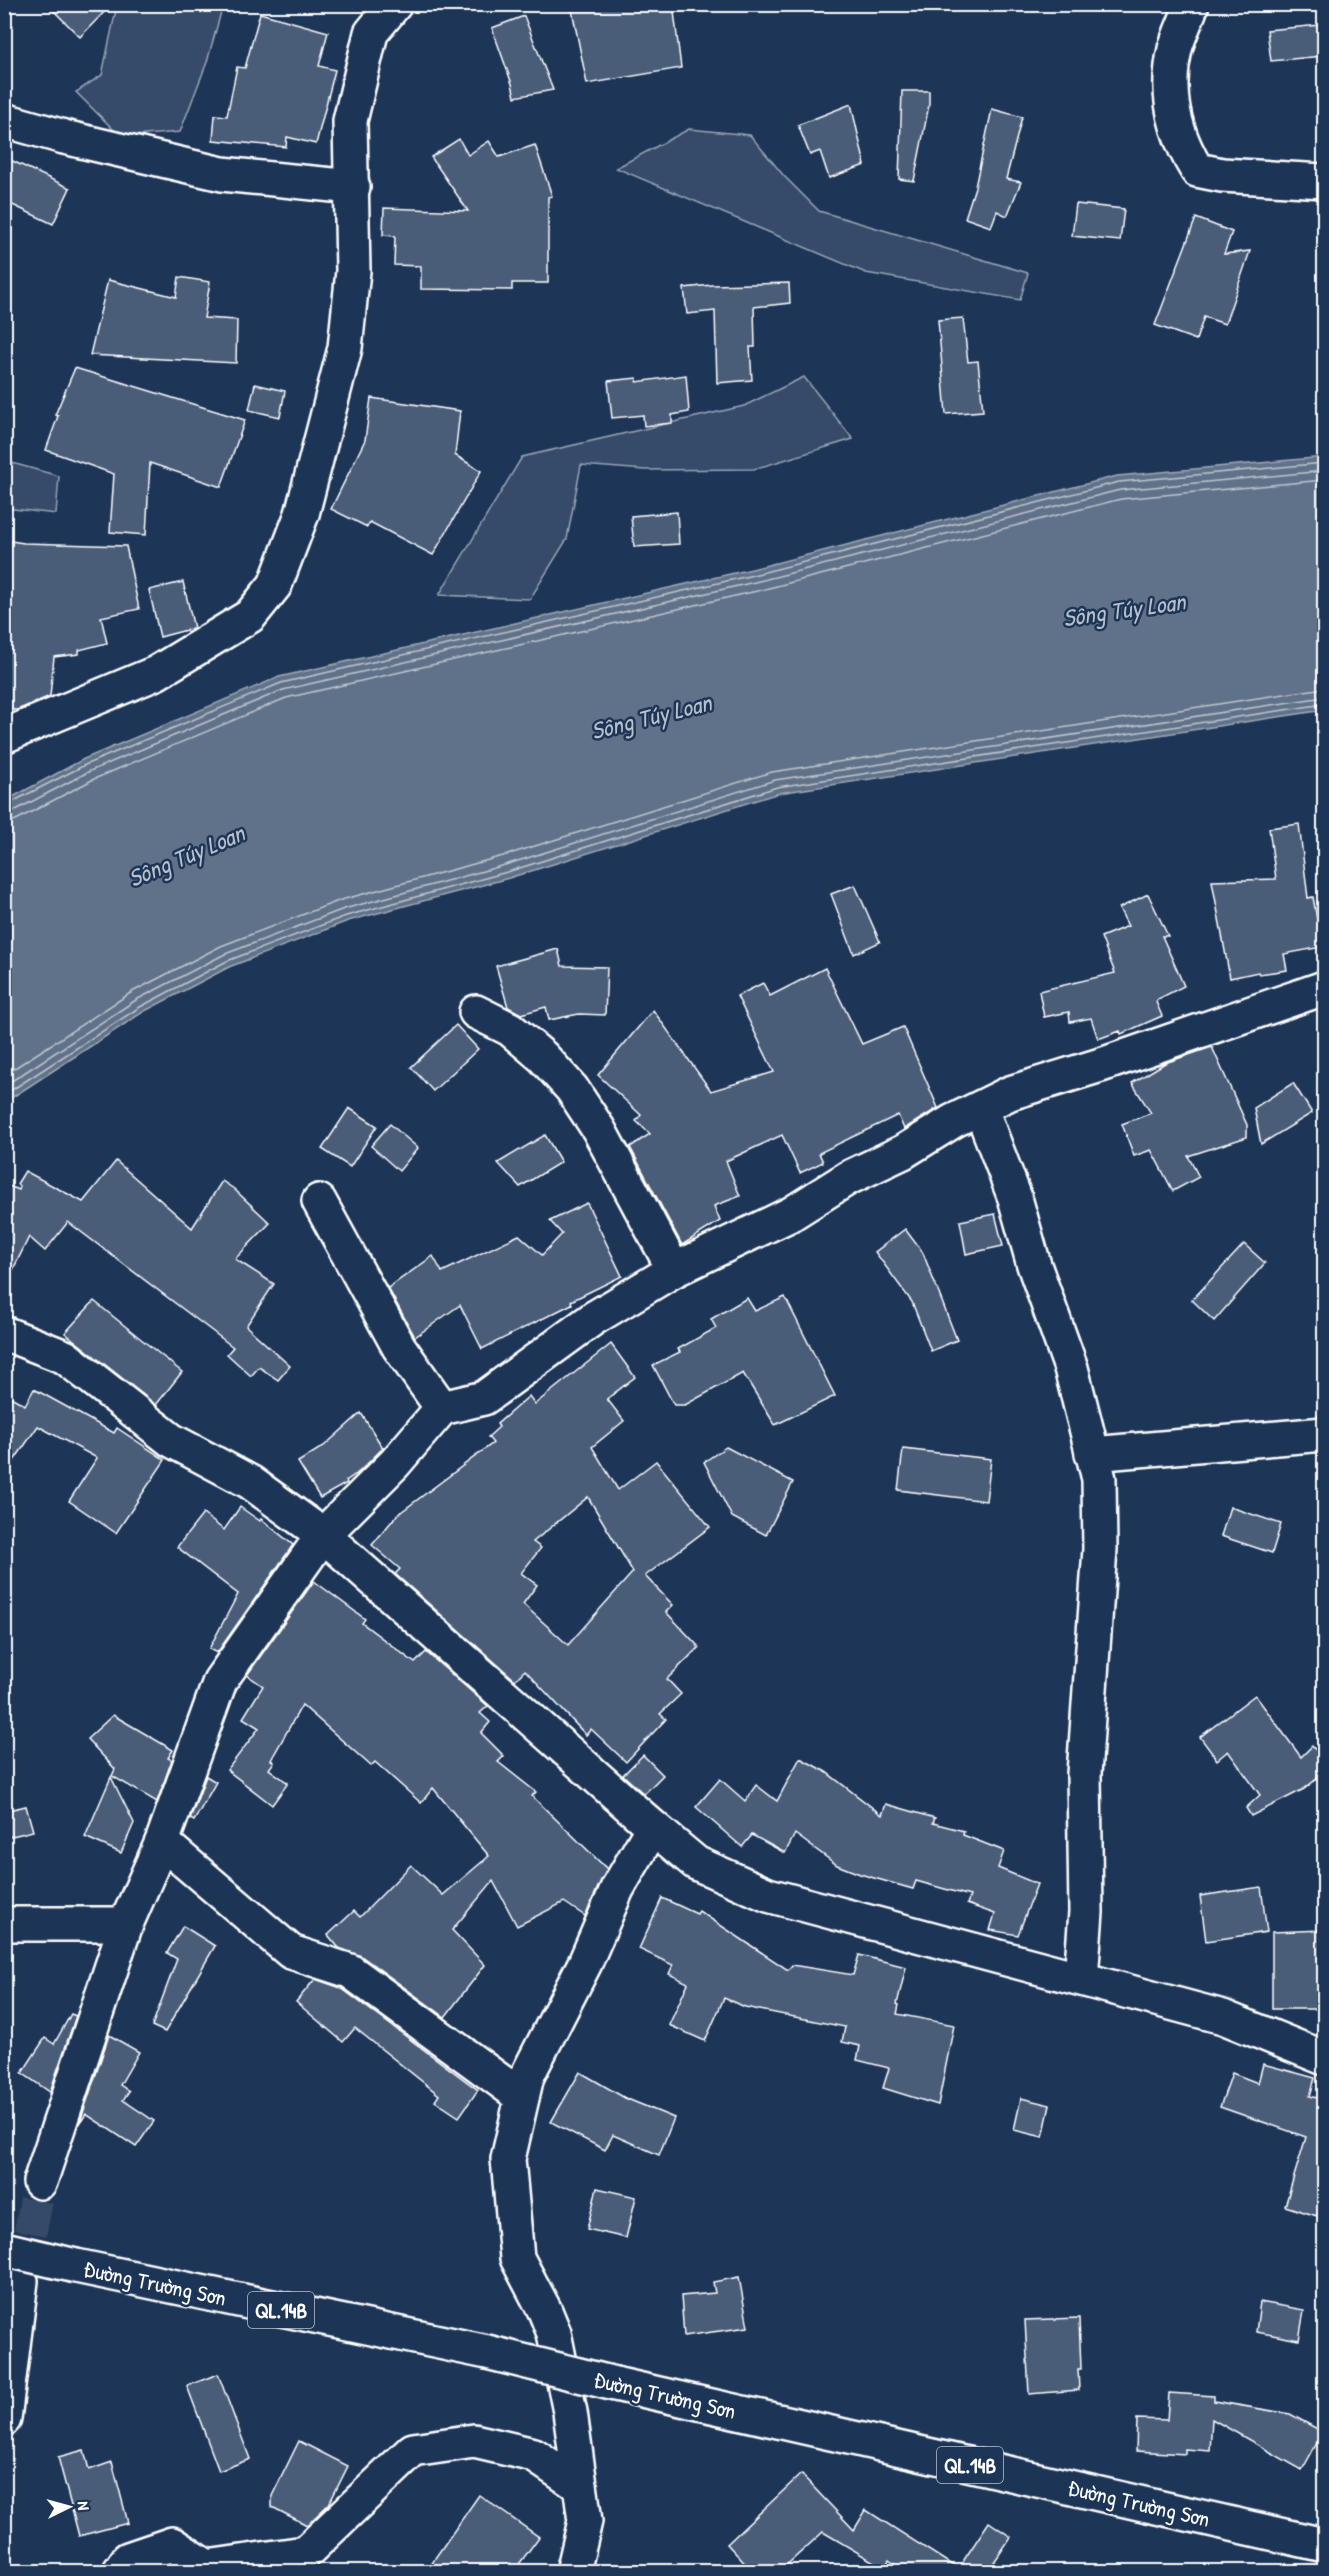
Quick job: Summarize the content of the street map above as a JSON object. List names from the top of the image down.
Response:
{
  "streets": {
    "main road": ["Đường Trường Sơn", "QL.14B"]
  },
  "water": ["Sông Túy Loan"],
  "north": "right"
}
